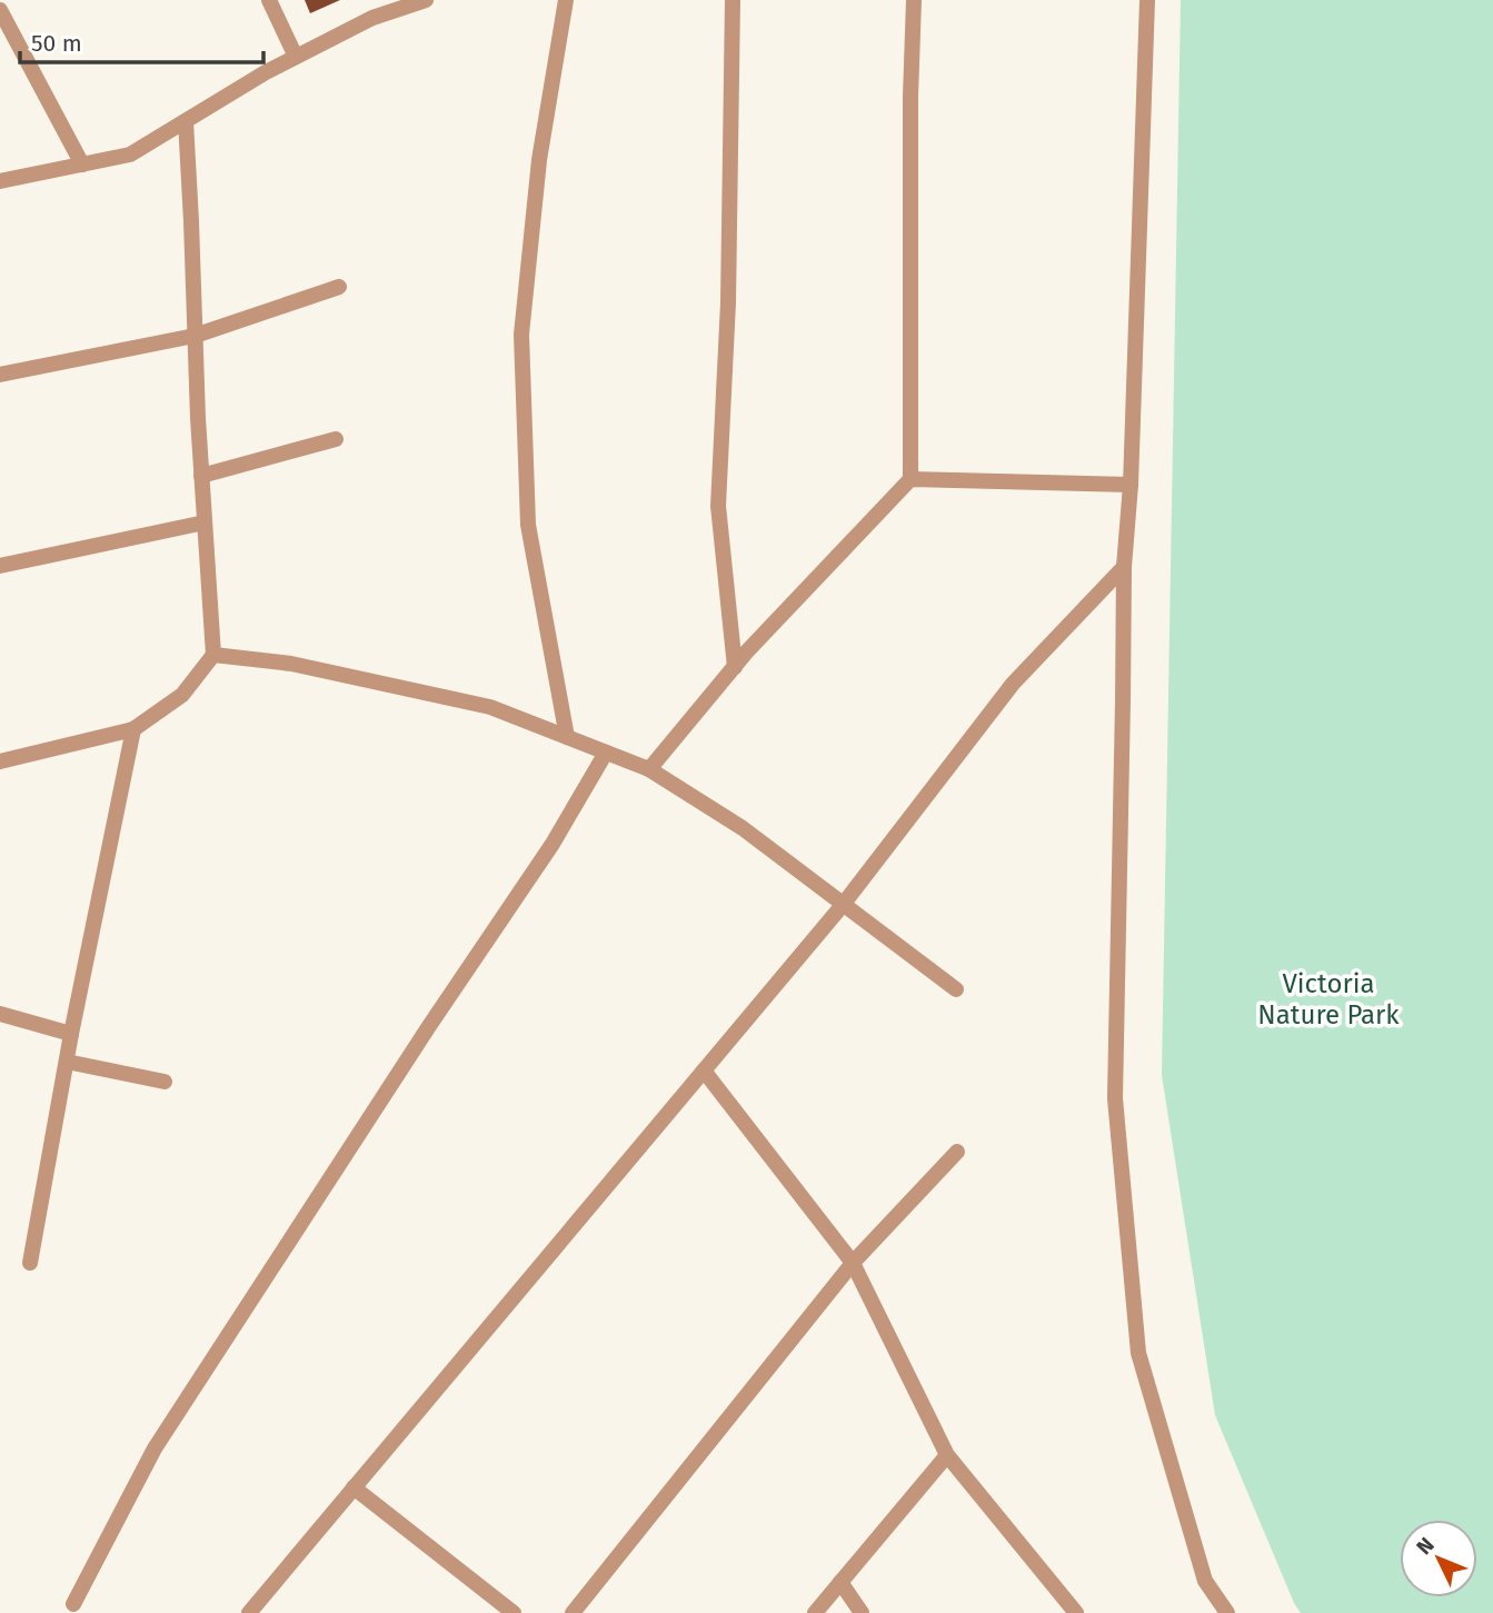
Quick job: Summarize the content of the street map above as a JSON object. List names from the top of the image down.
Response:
{
  "parks": ["Victoria Nature Park"],
  "scale_bar": "50 m",
  "north": "top left"
}
